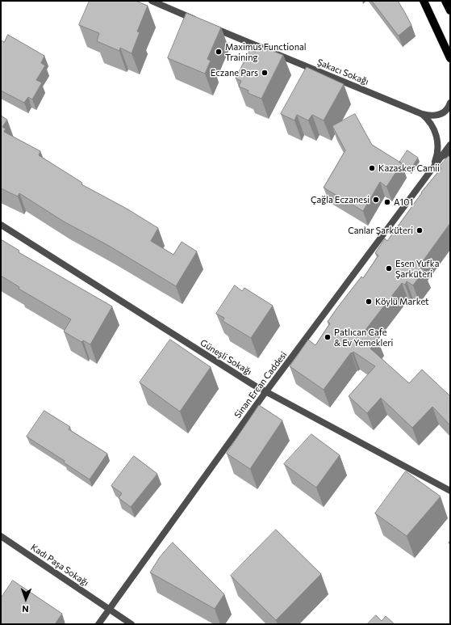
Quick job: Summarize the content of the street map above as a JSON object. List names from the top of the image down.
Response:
{
  "streets": {
    "street": [
      "Şakacı Sokağı",
      "Güneşli Sokağı",
      "Sinan Ercan Caddesi",
      "Kadı Paşa Sokağı"
    ]
  },
  "crossings": [
    ["Güneşli Sokağı", "Sinan Ercan Caddesi"],
    ["Sinan Ercan Caddesi", "Kadı Paşa Sokağı"]
  ],
  "places": [
    "Maximus Functional Training",
    "Eczane Pars",
    "Kazasker Camii",
    "Çağla Eczanesi",
    "A101",
    "Canlar Şarküteri",
    "Esen Yufka Şarküteri",
    "Köylü Market",
    "Patlıcan Cafe & Ev Yemekleri"
  ],
  "north": "bottom"
}
